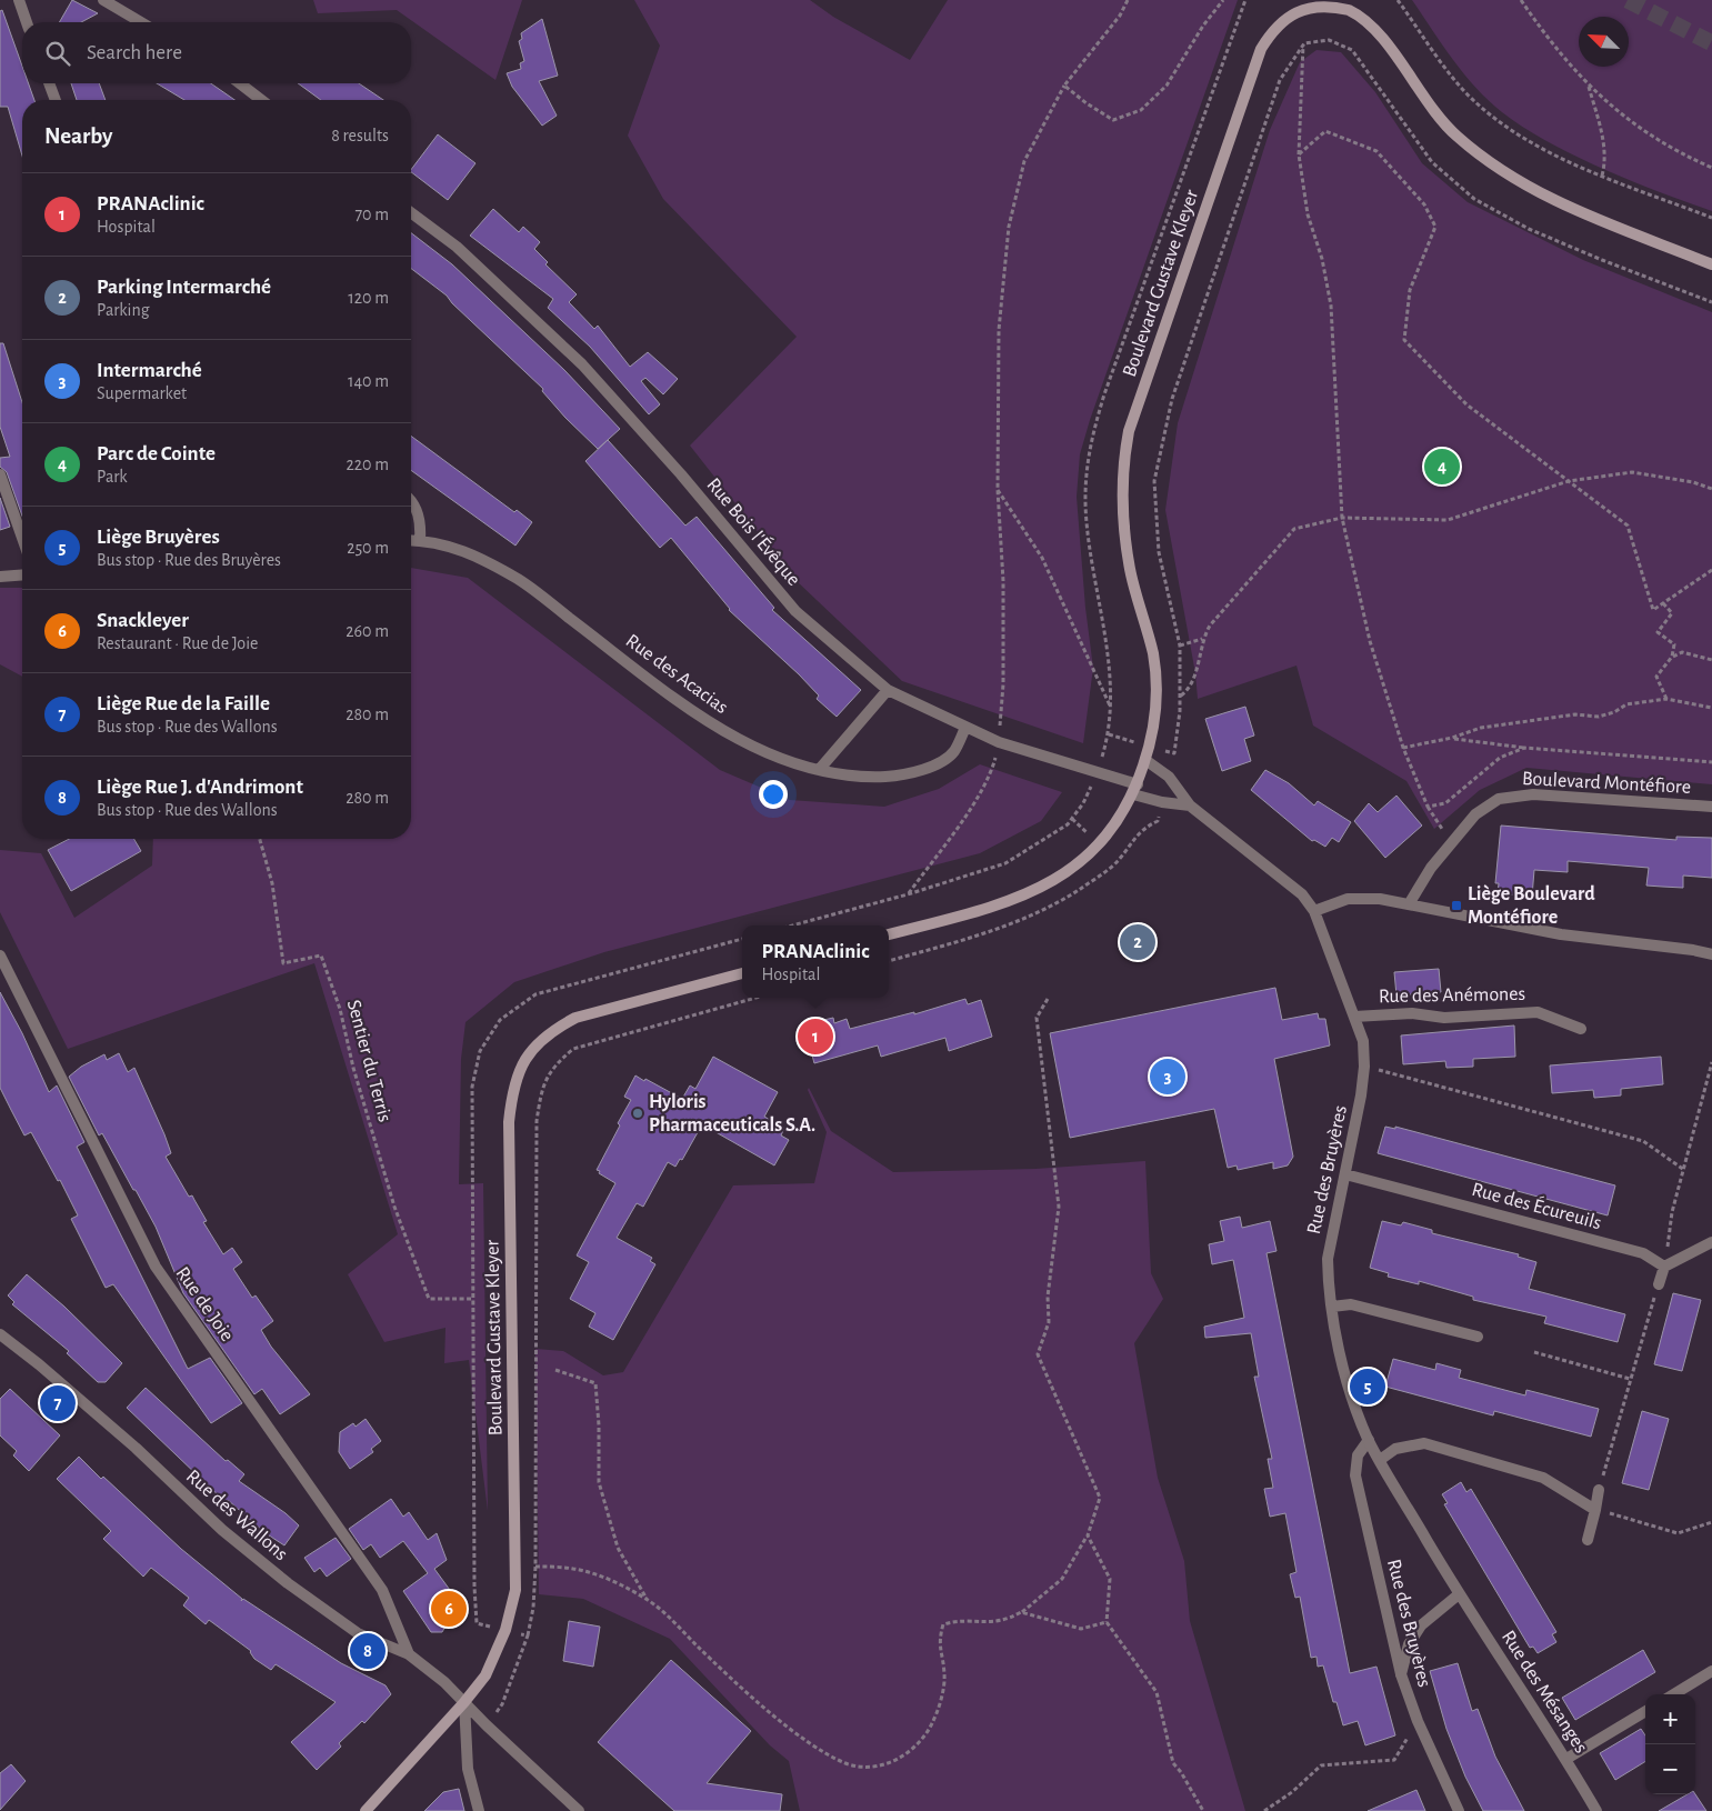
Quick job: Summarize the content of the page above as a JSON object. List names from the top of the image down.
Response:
{
  "streets": {
    "street": [
      "Boulevard Gustave Kleyer",
      "Rue Bois l'Évêque",
      "Rue des Acacias",
      "Boulevard Montéfiore",
      "Rue des Anémones",
      "Rue des Bruyères",
      "Rue des Écureuils",
      "Rue de Joie",
      "Rue des Wallons",
      "Rue des Mésanges"
    ],
    "path": ["Sentier du Terris"]
  },
  "crossings": [
    ["Boulevard Gustave Kleyer", "Rue Bois l'Évêque"],
    ["Boulevard Gustave Kleyer", "Rue des Wallons"],
    ["Rue Bois l'Évêque", "Rue des Acacias"],
    ["Rue des Anémones", "Rue des Bruyères"],
    ["Rue des Bruyères", "Rue des Écureuils"],
    ["Rue des Bruyères", "Rue des Mésanges"],
    ["Rue de Joie", "Rue des Wallons"]
  ],
  "places": {
    "transit": ["Liège Boulevard Montéfiore"],
    "other": ["Hyloris Pharmaceuticals S.A."]
  },
  "north": "top left",
  "page": {
    "search": "Search here",
    "heading": ["Nearby", "8 results"],
    "list": [
      {
        "mark": "1",
        "name": "PRANAclinic",
        "note": "Hospital",
        "value": "70 m"
      },
      {
        "mark": "2",
        "name": "Parking Intermarché",
        "note": "Parking",
        "value": "120 m"
      },
      {
        "mark": "3",
        "name": "Intermarché",
        "note": "Supermarket",
        "value": "140 m"
      },
      {
        "mark": "4",
        "name": "Parc de Cointe",
        "note": "Park",
        "value": "220 m"
      },
      {
        "mark": "5",
        "name": "Liège Bruyères",
        "note": "Bus stop · Rue des Bruyères",
        "value": "250 m"
      },
      {
        "mark": "6",
        "name": "Snackleyer",
        "note": "Restaurant · Rue de Joie",
        "value": "260 m"
      },
      {
        "mark": "7",
        "name": "Liège Rue de la Faille",
        "note": "Bus stop · Rue des Wallons",
        "value": "280 m"
      },
      {
        "mark": "8",
        "name": "Liège Rue J. d'Andrimont",
        "note": "Bus stop · Rue des Wallons",
        "value": "280 m"
      }
    ],
    "pins": [
      "4",
      "2",
      "1",
      "3",
      "5",
      "7",
      "6",
      "8"
    ],
    "popup": ["PRANAclinic", "Hospital"],
    "map_buttons": ["+", "−"]
  }
}
